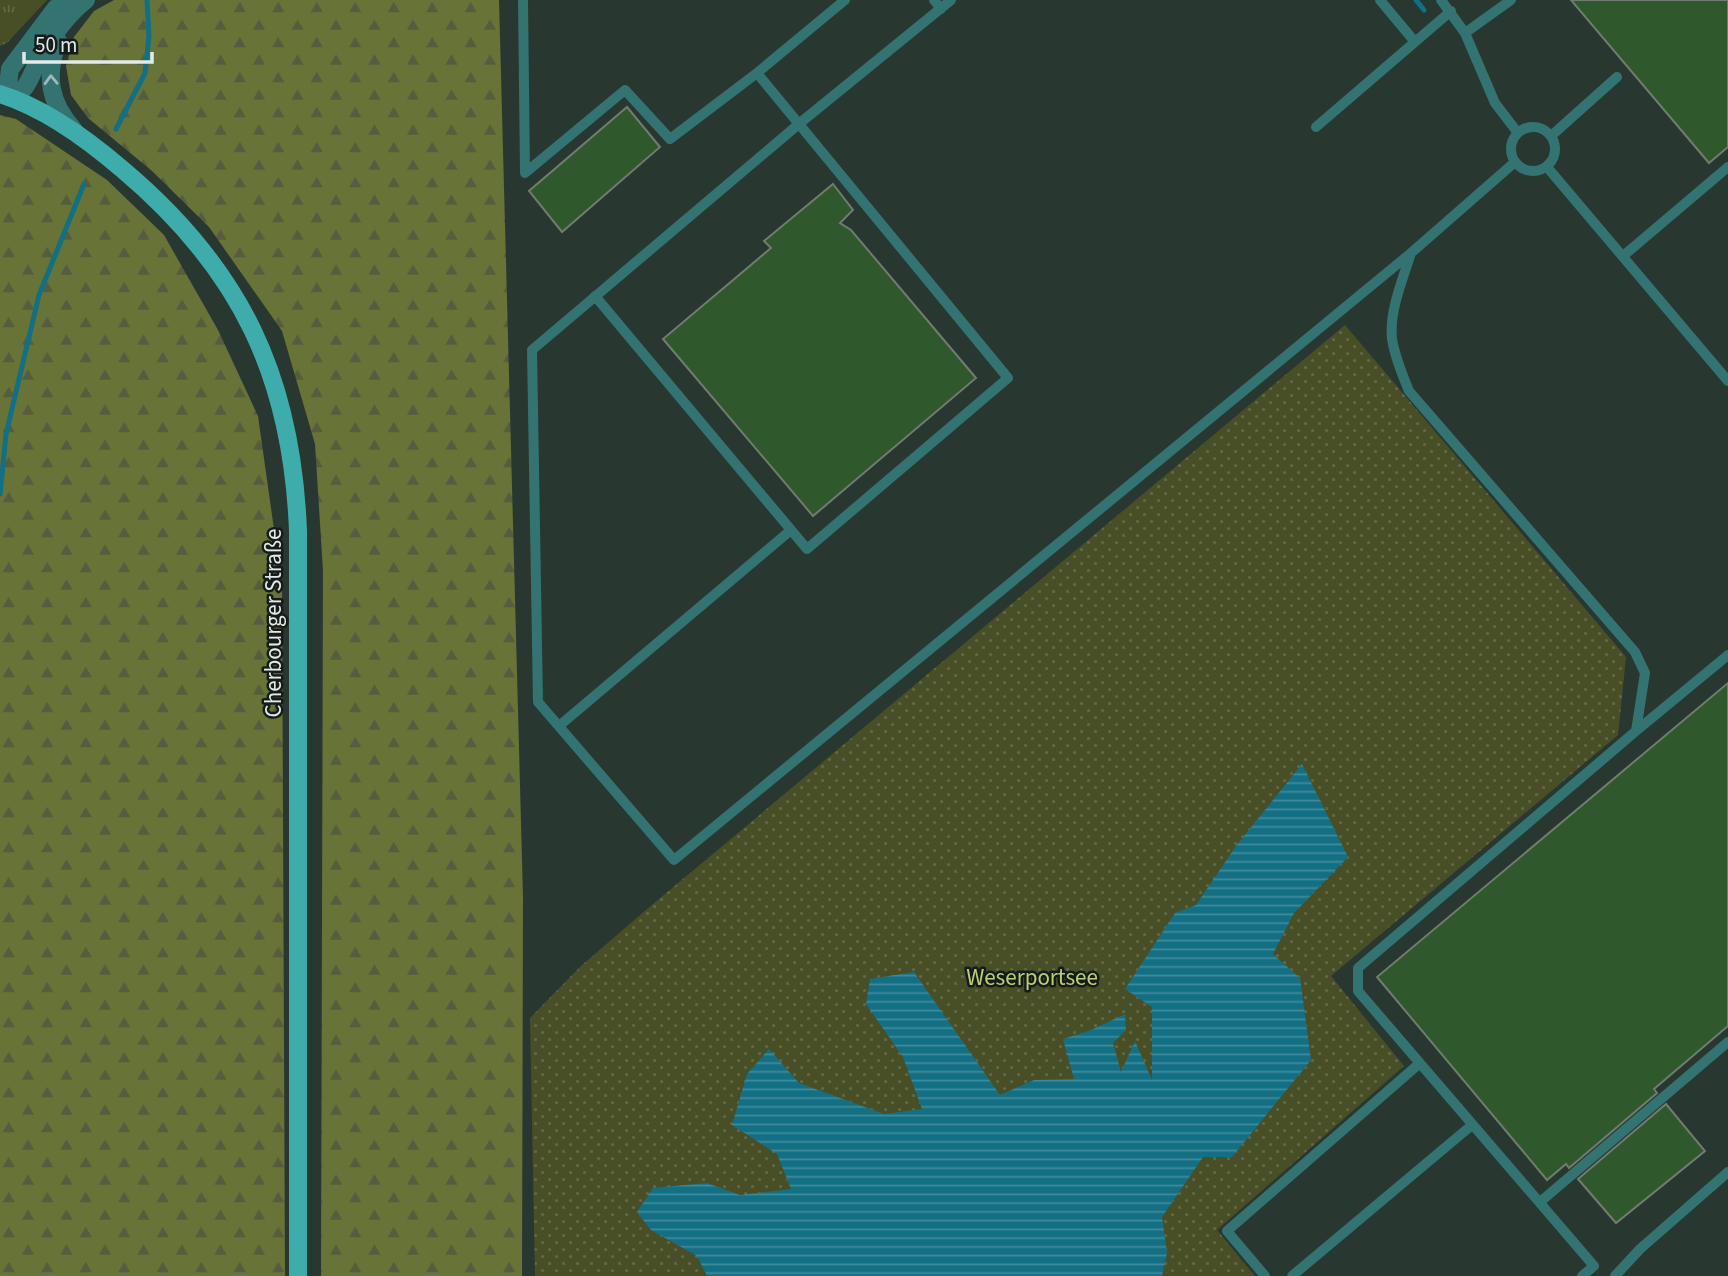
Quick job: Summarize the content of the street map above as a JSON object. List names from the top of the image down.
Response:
{
  "streets": {
    "main road": ["Cherbourger Straße"]
  },
  "parks": ["Weserportsee"],
  "scale_bar": "50 m"
}
